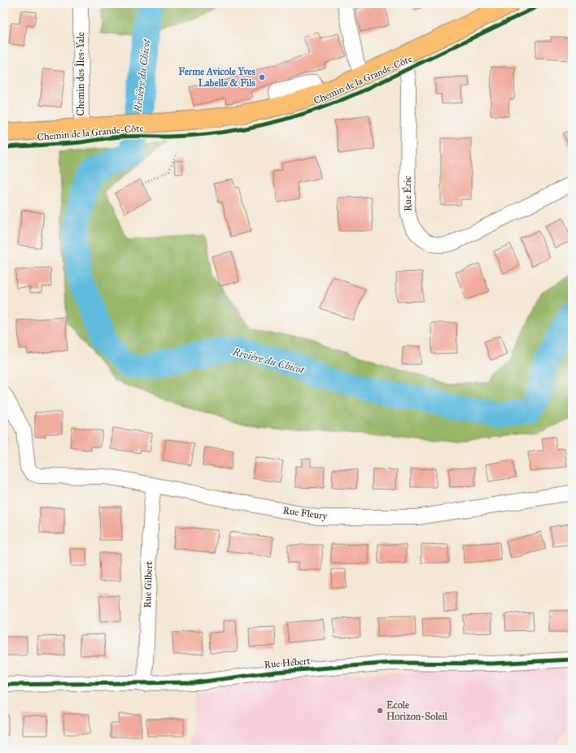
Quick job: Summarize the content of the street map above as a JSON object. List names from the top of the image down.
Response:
{
  "streets": {
    "main road": ["Chemin de la Grande-Côte"],
    "street": [
      "Chemin des Îles-Yale",
      "Rue Éric",
      "Rue Fleury",
      "Rue Gilbert",
      "Rue Hébert"
    ]
  },
  "crossings": [
    ["Chemin des Îles-Yale", "Chemin de la Grande-Côte"],
    ["Chemin de la Grande-Côte", "Rue Éric"],
    ["Rue Fleury", "Rue Gilbert"],
    ["Rue Gilbert", "Rue Hébert"]
  ],
  "water": ["Rivière du Chicot"],
  "places": ["Ferme Avicole Yves Labelle & Fils", "Ecole Horizon-Soleil"]
}
